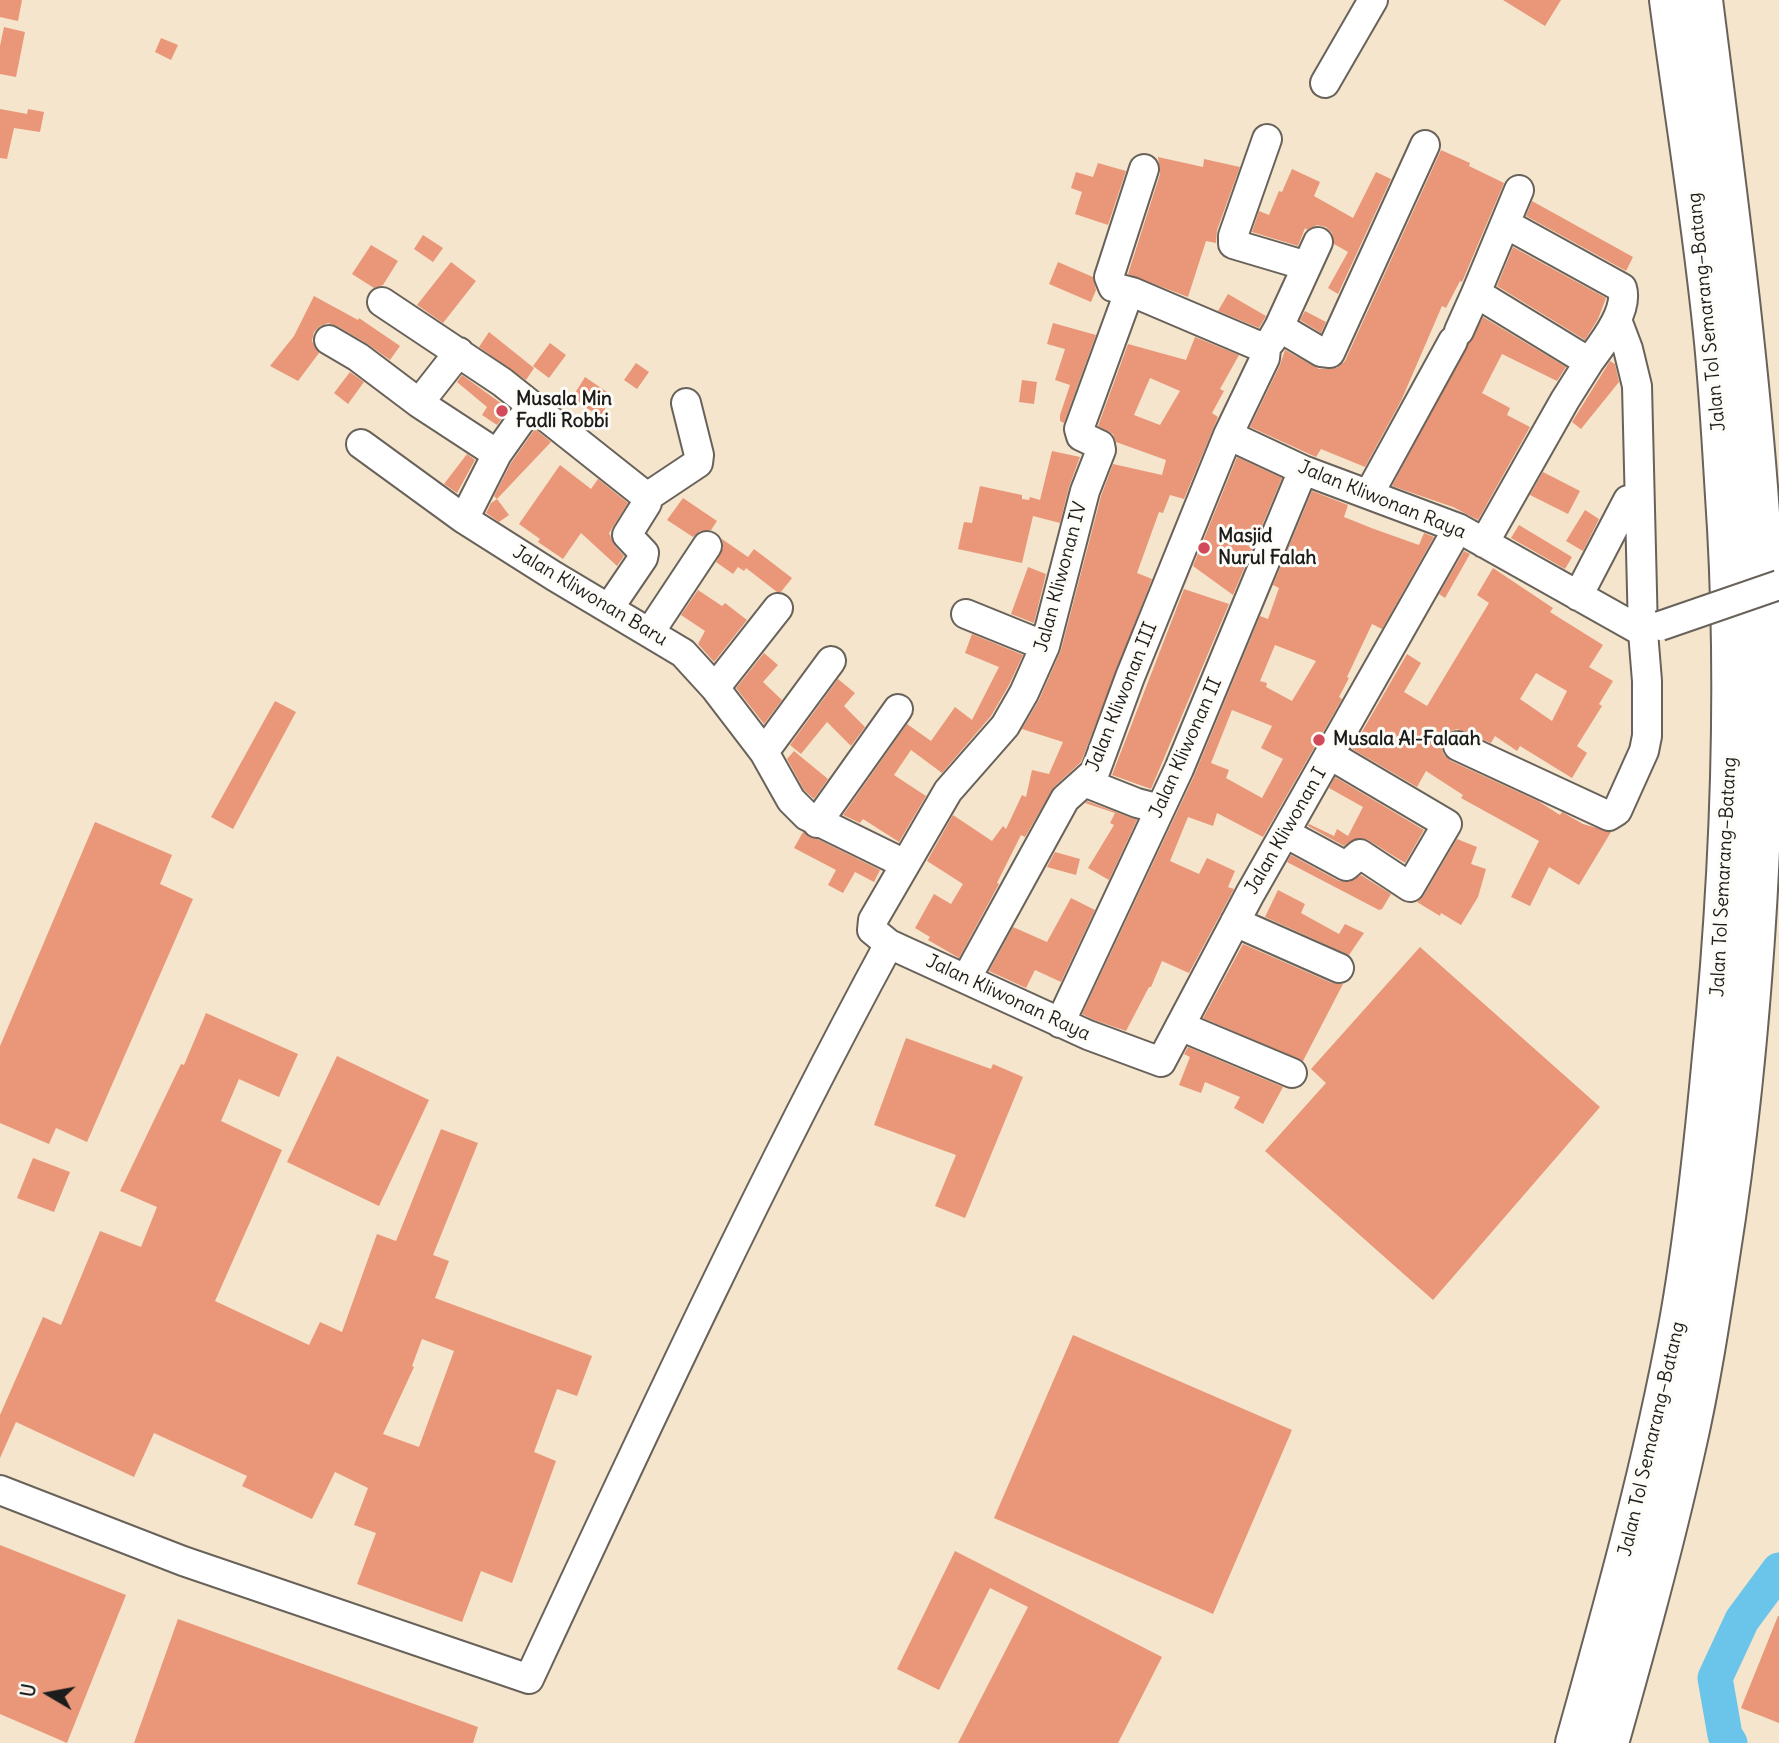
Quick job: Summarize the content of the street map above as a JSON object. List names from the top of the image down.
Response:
{
  "streets": {
    "highway": ["Jalan Tol Semarang–Batang"],
    "street": [
      "Jalan Kliwonan Raya",
      "Jalan Kliwonan IV",
      "Jalan Kliwonan Baru",
      "Jalan Kliwonan III",
      "Jalan Kliwonan II",
      "Jalan Kliwonan I"
    ]
  },
  "crossings": [
    ["Jalan Kliwonan Raya", "Jalan Kliwonan IV"],
    ["Jalan Kliwonan Raya", "Jalan Kliwonan III"],
    ["Jalan Kliwonan Raya", "Jalan Kliwonan II"],
    ["Jalan Kliwonan Raya", "Jalan Kliwonan I"],
    ["Jalan Kliwonan IV", "Jalan Kliwonan Baru"]
  ],
  "places": ["Musala Min Fadli Robbi", "Masjid Nurul Falah", "Musala Al-Falaah"],
  "north": "left"
}
